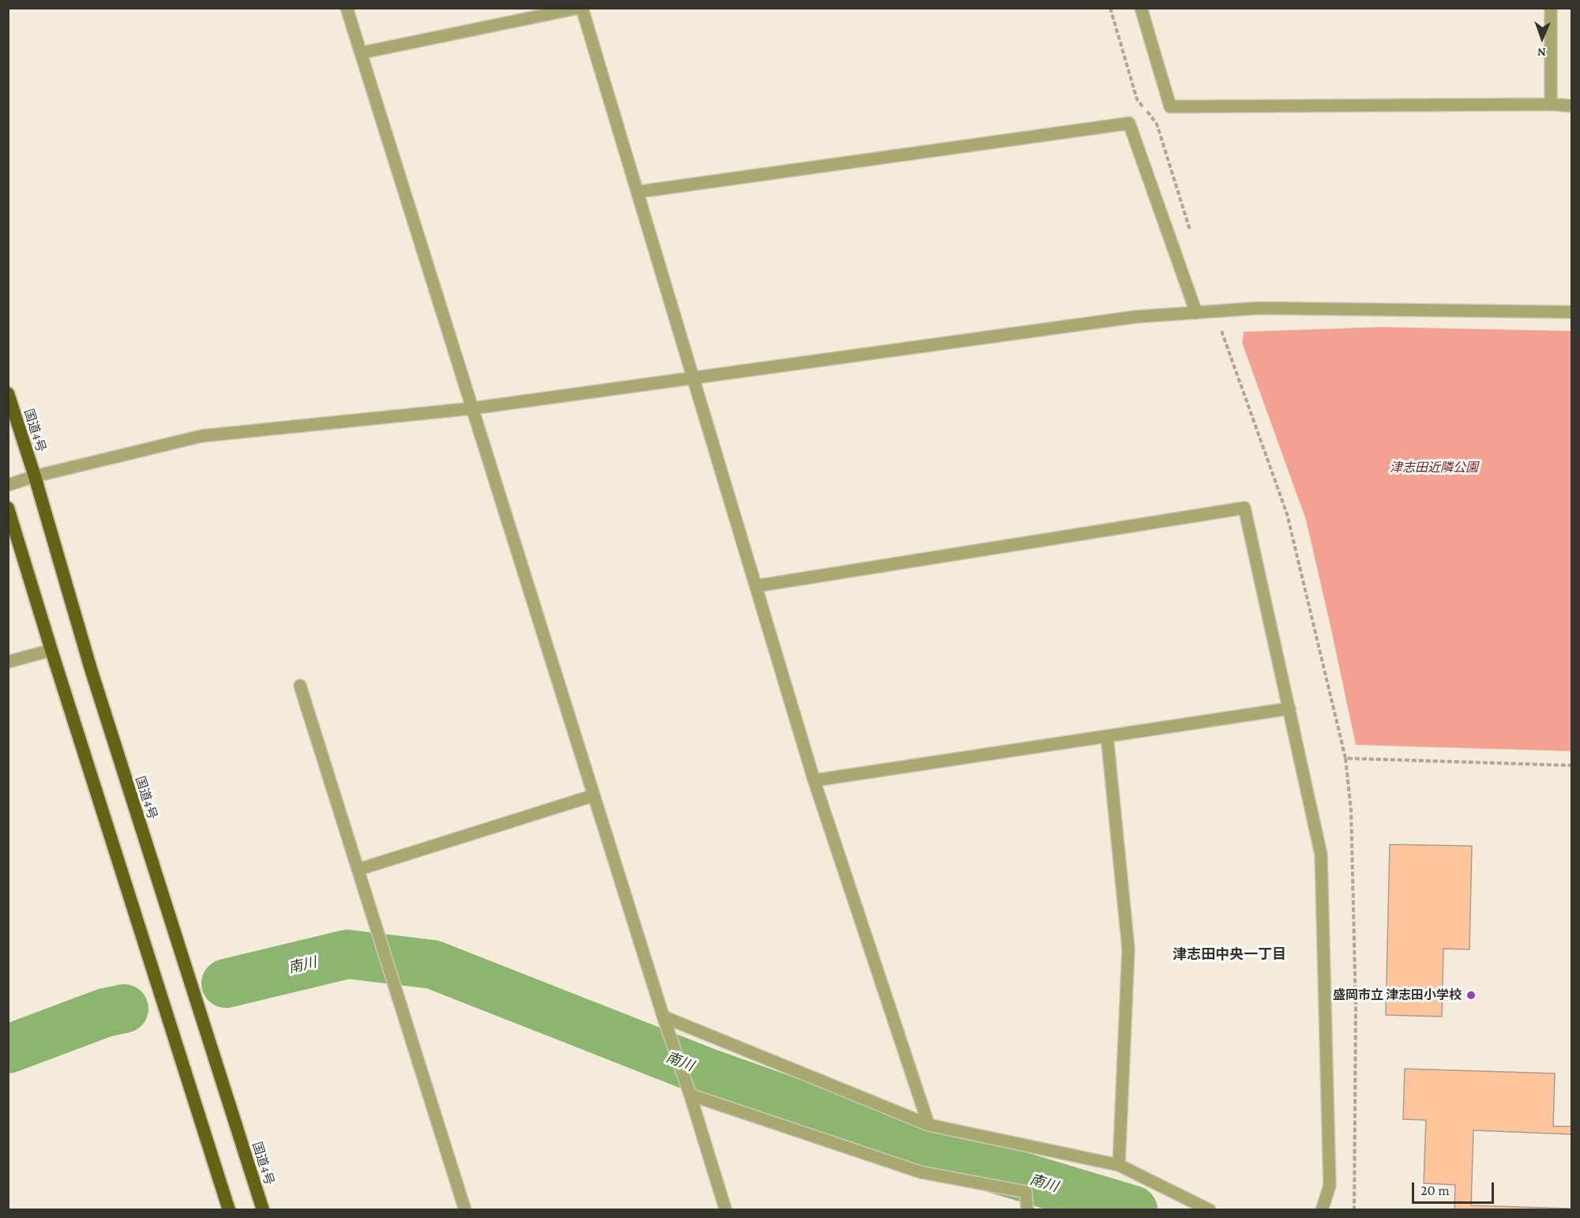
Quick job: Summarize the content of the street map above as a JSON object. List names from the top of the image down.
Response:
{
  "streets": {
    "highway": ["国道4号"]
  },
  "districts": ["津志田中央一丁目"],
  "water": ["南川"],
  "parks": ["津志田近隣公園"],
  "places": ["盛岡市立 津志田小学校"],
  "scale_bar": "20 m",
  "north": "bottom"
}
